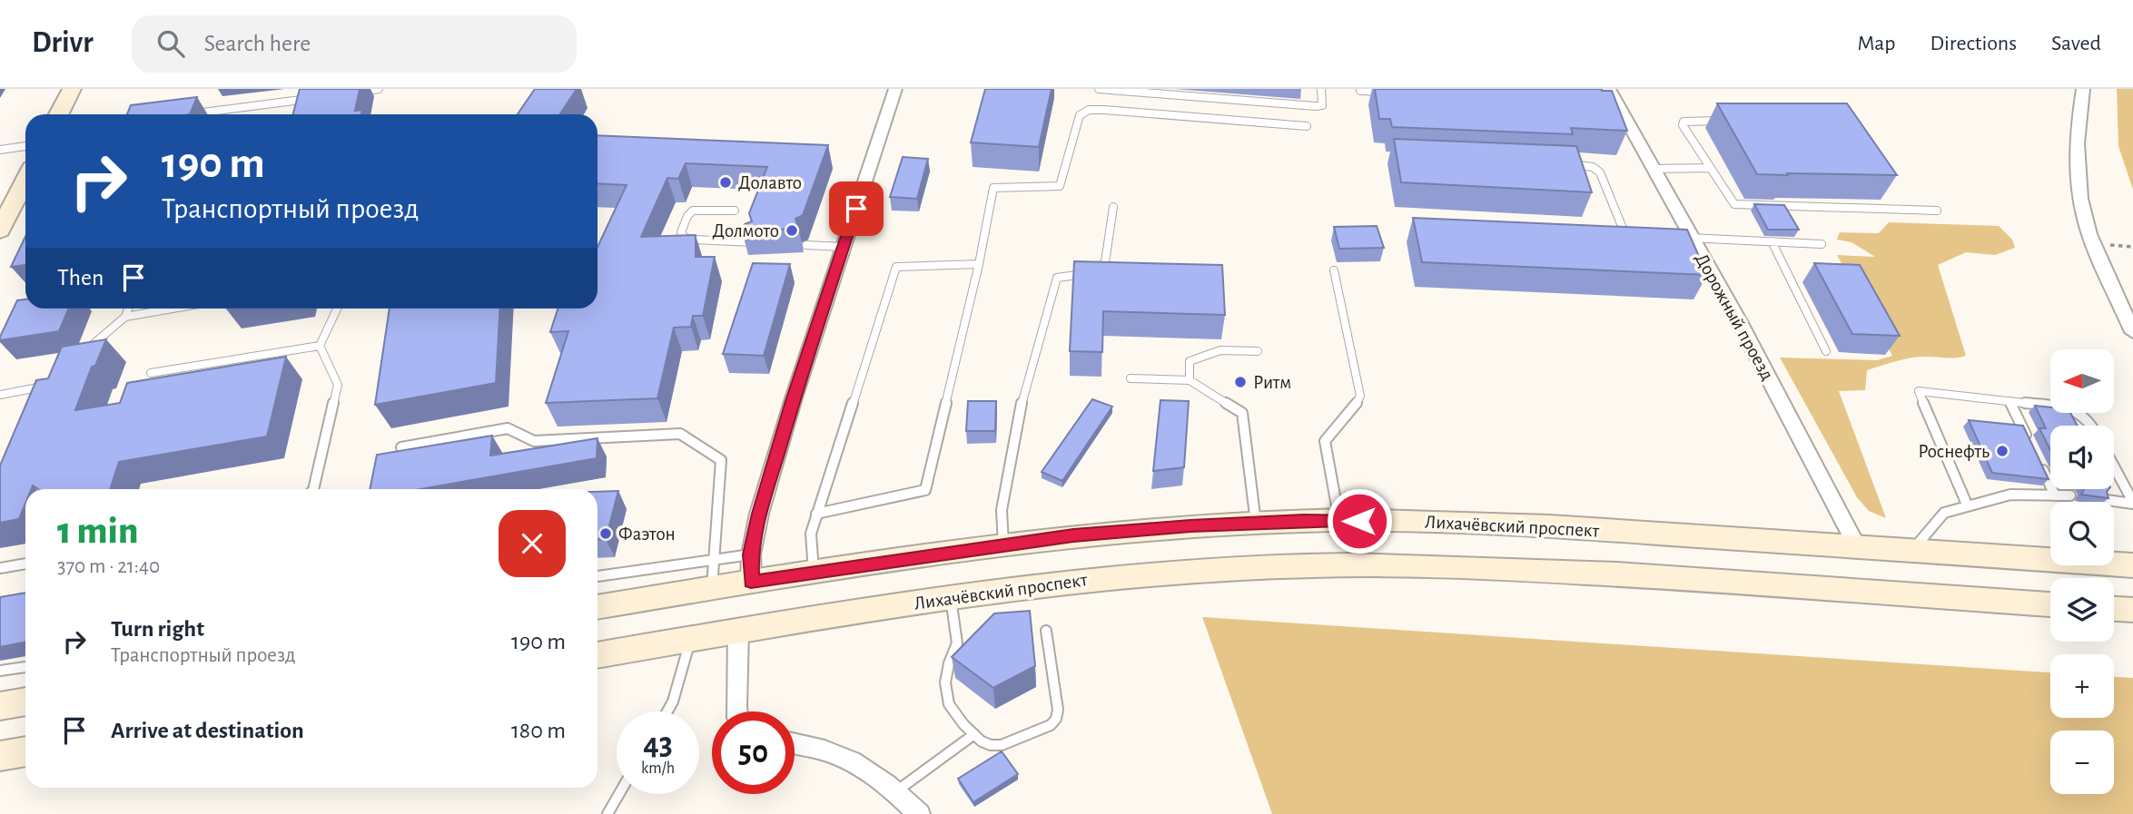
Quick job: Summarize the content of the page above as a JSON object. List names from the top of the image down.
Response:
{
  "streets": {
    "main road": ["Лихачёвский проспект"],
    "street": ["Дорожный проезд"]
  },
  "crossings": [
    ["Дорожный проезд", "Лихачёвский проспект"]
  ],
  "places": [
    "Долавто",
    "Долмото",
    "Ритм",
    "Роснефть",
    "Фаэтон"
  ],
  "north": "left",
  "page": {
    "header": "Drivr",
    "search": "Search here",
    "nav": ["Map", "Directions", "Saved"],
    "turn": ["190 m", "Транспортный проезд"],
    "then": "Then",
    "map_buttons": ["+", "−"],
    "heading": ["1 min", "370 m · 21:40"],
    "list": [
      {
        "name": "Turn right",
        "note": "Транспортный проезд",
        "value": "190 m"
      },
      {
        "name": "Arrive at destination",
        "value": "180 m"
      }
    ],
    "speed": "43 km/h",
    "limit": "50"
  }
}
